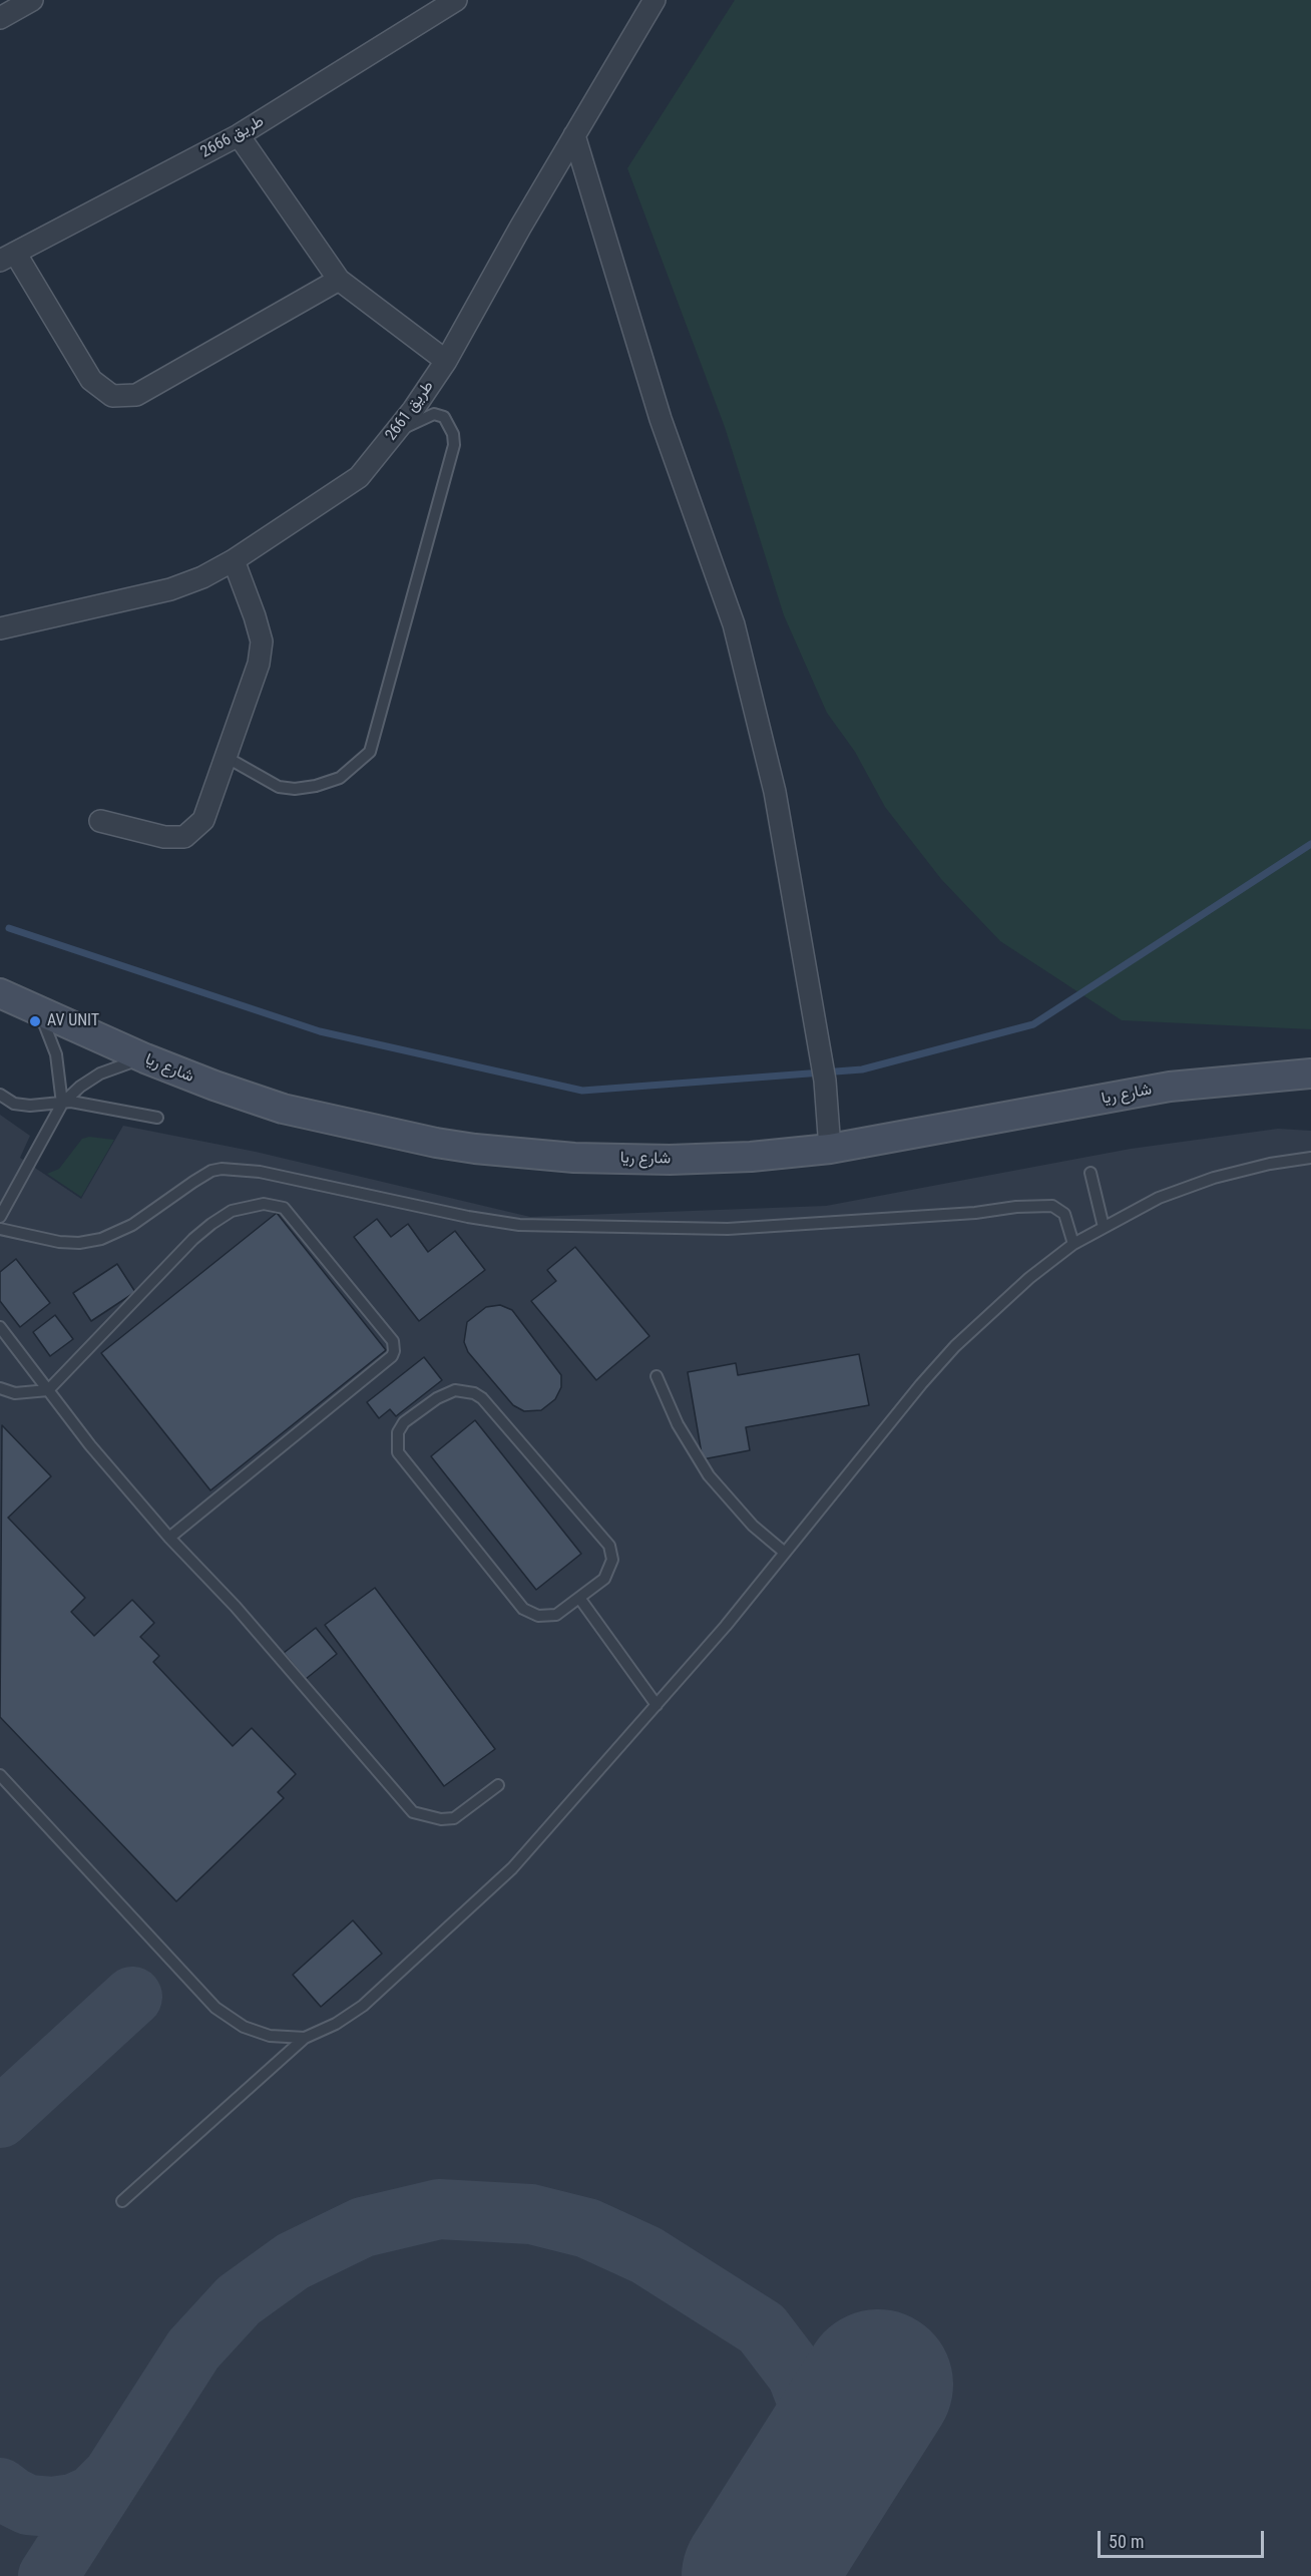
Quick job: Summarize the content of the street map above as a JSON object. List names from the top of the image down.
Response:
{
  "streets": {
    "main road": ["شارع ريا"],
    "street": ["طريق 2666", "طريق 2661"]
  },
  "places": ["AV UNIT"],
  "scale_bar": "50 m"
}
